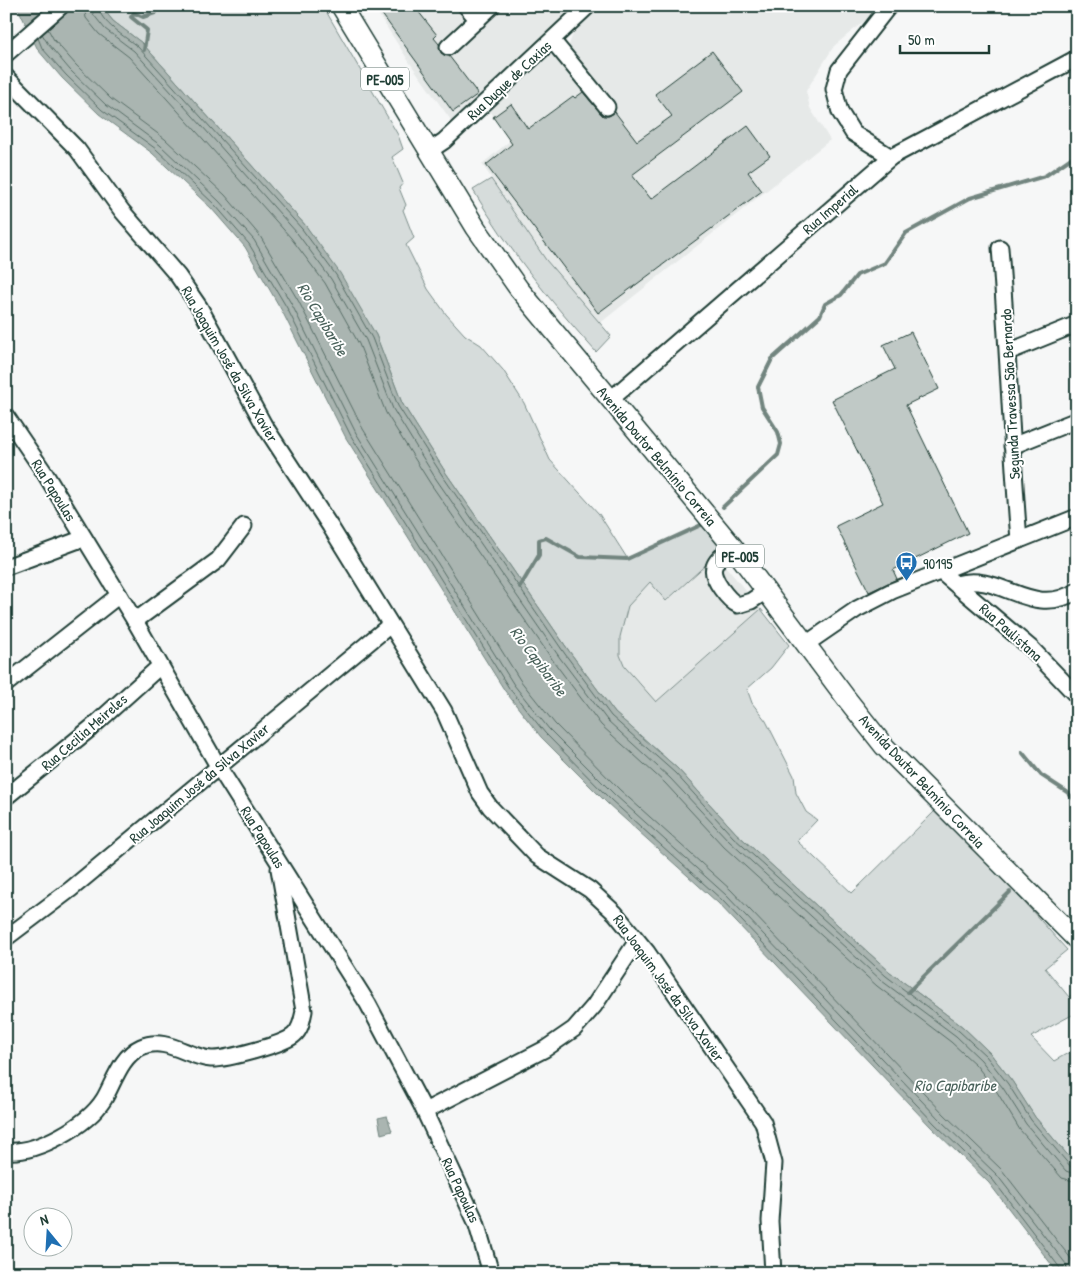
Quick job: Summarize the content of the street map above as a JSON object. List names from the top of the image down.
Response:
{
  "streets": {
    "main road": ["PE-005", "Avenida Doutor Belmínio Correia"],
    "street": [
      "Rua Duque de Caxias",
      "Rua Imperial",
      "Rua Joaquim José da Silva Xavier",
      "Segunda Travessa São Bernardo",
      "Rua Papoulas",
      "Rua Paulistana",
      "Rua Cecilia Meireles"
    ]
  },
  "crossings": [
    ["Rua Duque de Caxias", "Avenida Doutor Belmínio Correia"],
    ["Rua Imperial", "Avenida Doutor Belmínio Correia"],
    ["Rua Joaquim José da Silva Xavier", "Rua Papoulas"],
    ["Rua Papoulas", "Rua Cecilia Meireles"]
  ],
  "water": ["Rio Capibaribe"],
  "places": {
    "bus stop": ["90195"]
  },
  "scale_bar": "50 m",
  "north": "top"
}
